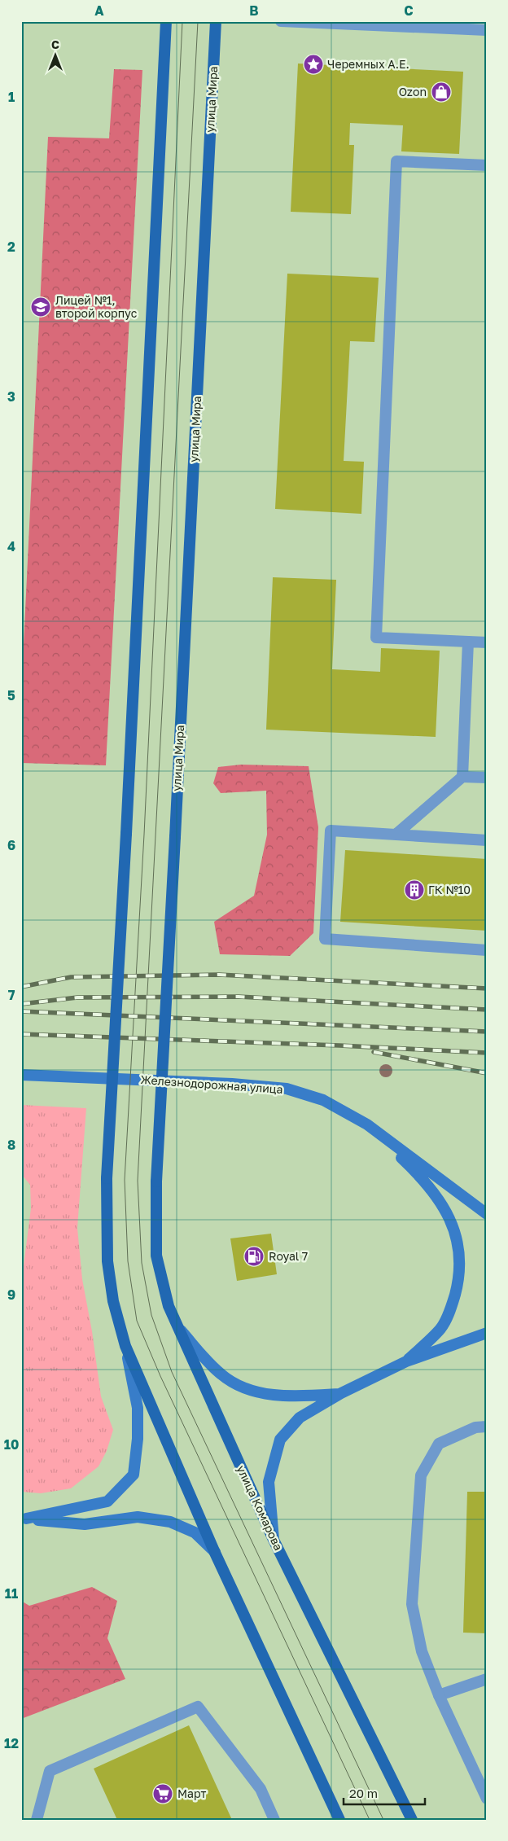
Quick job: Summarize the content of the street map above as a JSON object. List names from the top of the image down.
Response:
{
  "streets": {
    "main road": ["улица Мира", "Железнодорожная улица", "улица Комарова"]
  },
  "crossings": [
    ["улица Мира", "улица Комарова"]
  ],
  "places": {
    "place": ["Черемных А.Е."],
    "shop": ["Ozon"],
    "school or university": ["Лицей №1, второй корпус"],
    "building": ["ГК №10"],
    "fuel station": ["Royal 7"],
    "supermarket": ["Март"]
  },
  "scale_bar": "20 m",
  "north": "top",
  "grid": {
    "columns": ["A", "B", "C"],
    "rows": [
      "1",
      "2",
      "3",
      "4",
      "5",
      "6",
      "7",
      "8",
      "9",
      "10",
      "11",
      "12"
    ]
  }
}
